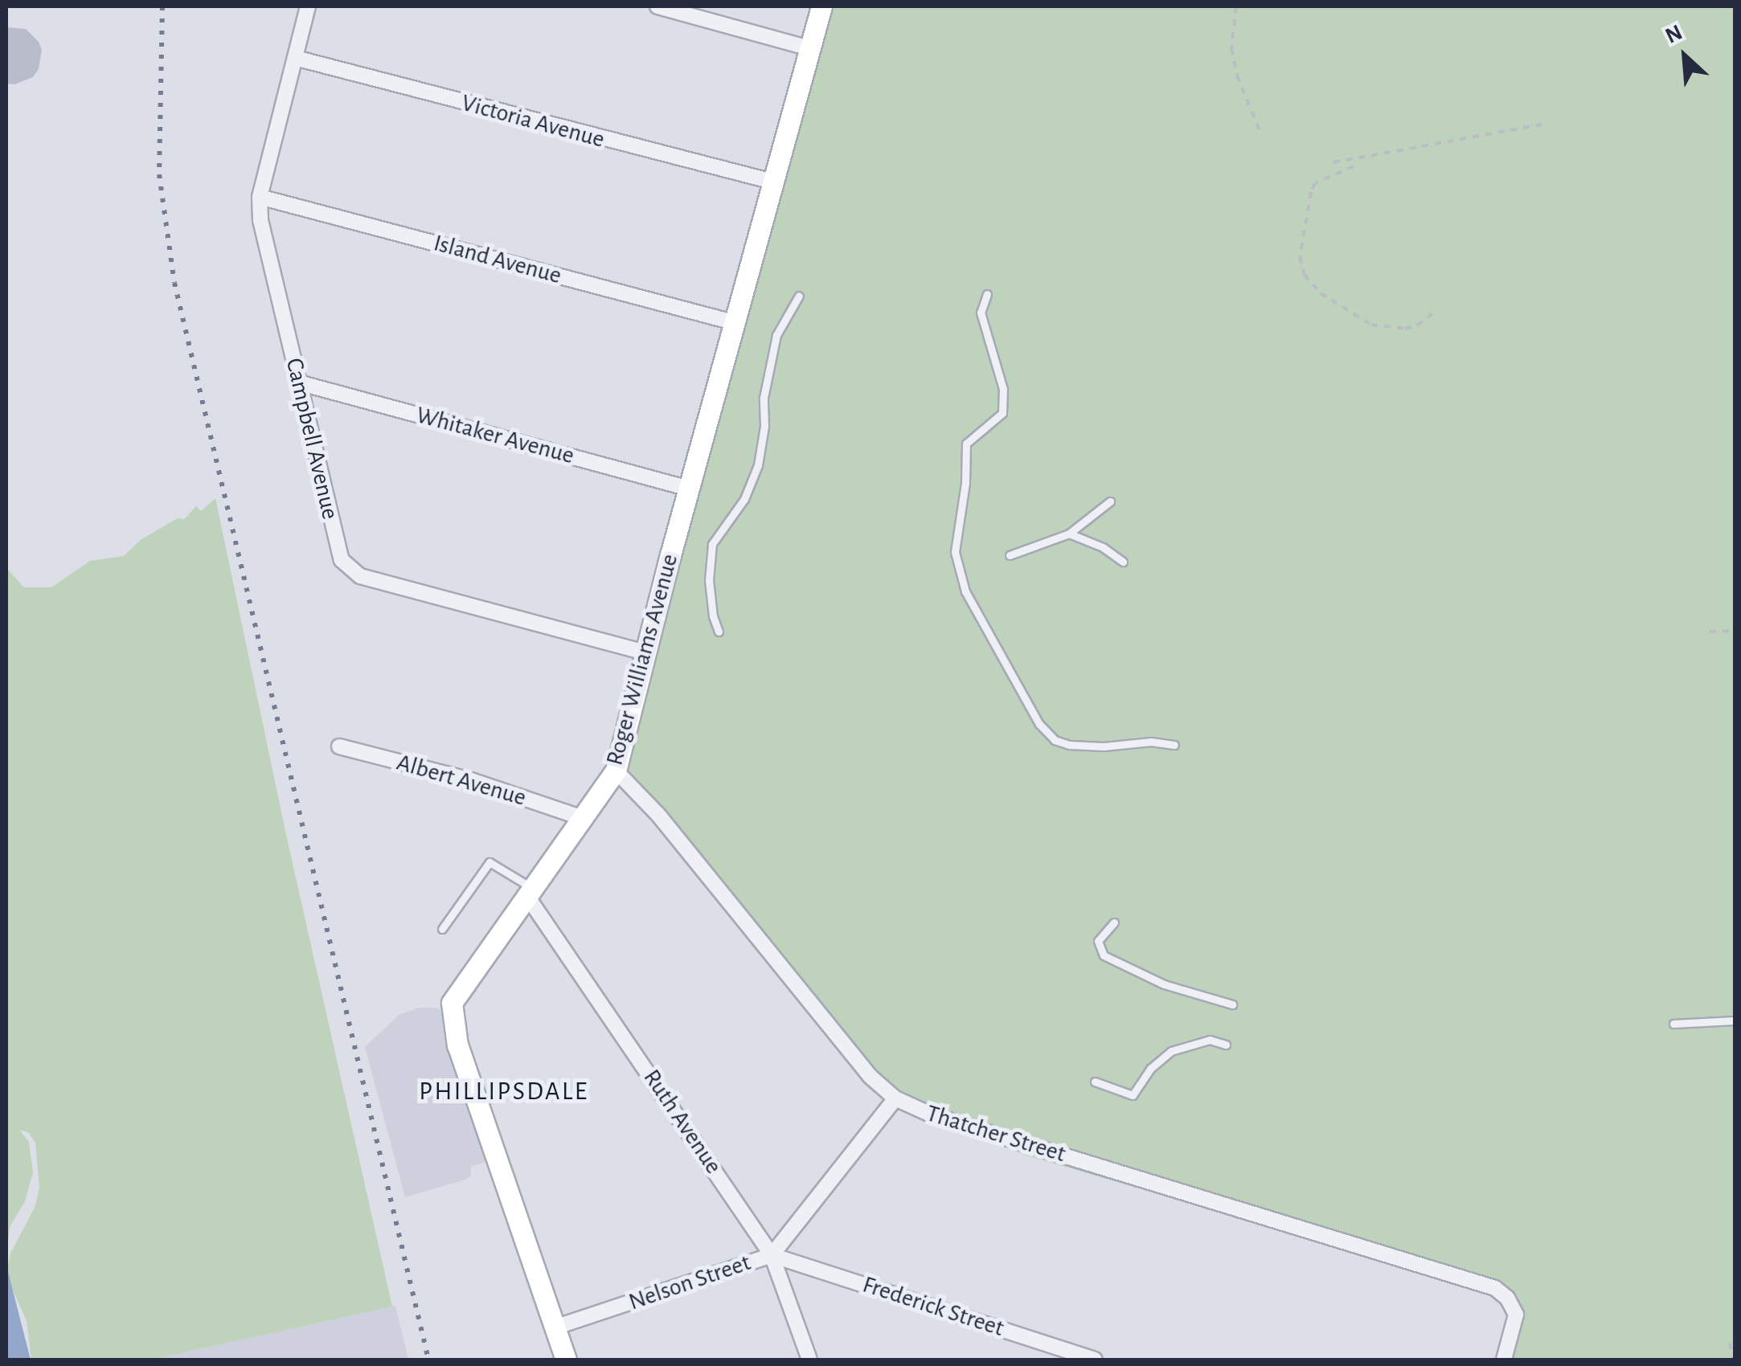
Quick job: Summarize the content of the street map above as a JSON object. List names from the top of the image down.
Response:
{
  "streets": {
    "main road": ["Roger Williams Avenue"],
    "street": [
      "Victoria Avenue",
      "Island Avenue",
      "Whitaker Avenue",
      "Campbell Avenue",
      "Albert Avenue",
      "Ruth Avenue",
      "Thatcher Street",
      "Nelson Street",
      "Frederick Street"
    ]
  },
  "crossings": [
    ["Victoria Avenue", "Campbell Avenue"],
    ["Victoria Avenue", "Roger Williams Avenue"],
    ["Island Avenue", "Campbell Avenue"],
    ["Island Avenue", "Roger Williams Avenue"],
    ["Whitaker Avenue", "Campbell Avenue"],
    ["Whitaker Avenue", "Roger Williams Avenue"],
    ["Campbell Avenue", "Roger Williams Avenue"],
    ["Roger Williams Avenue", "Albert Avenue"],
    ["Roger Williams Avenue", "Ruth Avenue"],
    ["Roger Williams Avenue", "Thatcher Street"],
    ["Roger Williams Avenue", "Nelson Street"],
    ["Ruth Avenue", "Nelson Street"],
    ["Ruth Avenue", "Frederick Street"],
    ["Thatcher Street", "Nelson Street"],
    ["Nelson Street", "Frederick Street"]
  ],
  "districts": ["PHILLIPSDALE"],
  "north": "top left"
}
